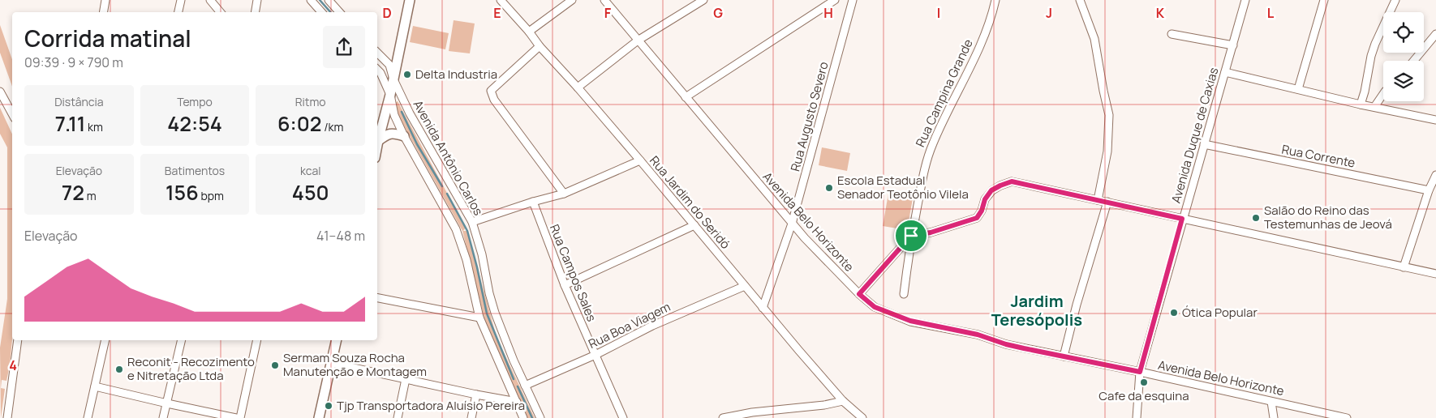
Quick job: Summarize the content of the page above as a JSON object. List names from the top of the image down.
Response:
{
  "streets": {
    "street": [
      "Rua Campina Grande",
      "Rua Augusto Severo",
      "Avenida Duque de Caxias",
      "Rua Corrente",
      "Avenida Antônio Carlos",
      "Rua Jardim do Seridó",
      "Avenida Belo Horizonte",
      "Rua Campos Sales",
      "Rua Boa Viagem"
    ]
  },
  "crossings": [
    ["Rua Augusto Severo", "Rua Jardim do Seridó"],
    ["Rua Augusto Severo", "Avenida Belo Horizonte"],
    ["Avenida Duque de Caxias", "Rua Corrente"],
    ["Avenida Duque de Caxias", "Avenida Belo Horizonte"],
    ["Avenida Antônio Carlos", "Rua Boa Viagem"],
    ["Rua Jardim do Seridó", "Rua Boa Viagem"],
    ["Rua Campos Sales", "Rua Boa Viagem"]
  ],
  "districts": ["Jardim Teresópolis"],
  "places": [
    "Delta Industria",
    "Escola Estadual Senador Teotônio Vilela",
    "Salão do Reino das Testemunhas de Jeová",
    "Ótica Popular",
    "Sermam Souza Rocha Manutenção e Montagem",
    "Reconit - Recozimento e Nitretação Ltda",
    "Cafe da esquina",
    "Tjp Transportadora Aluísio Pereira"
  ],
  "page": {
    "heading": ["Corrida matinal", "09:39 · 9 × 790 m"],
    "stats": [
      ["Distância", "7.11 km"],
      ["Tempo", "42:54"],
      ["Ritmo", "6:02 /km"],
      ["Elevação", "72 m"],
      ["Batimentos", "156 bpm"],
      ["kcal", "450"]
    ],
    "chart": ["Elevação", "41–48 m"]
  },
  "grid": {
    "columns": [
      "D",
      "E",
      "F",
      "G",
      "H",
      "I",
      "J",
      "K",
      "L"
    ],
    "rows": ["4"]
  }
}
